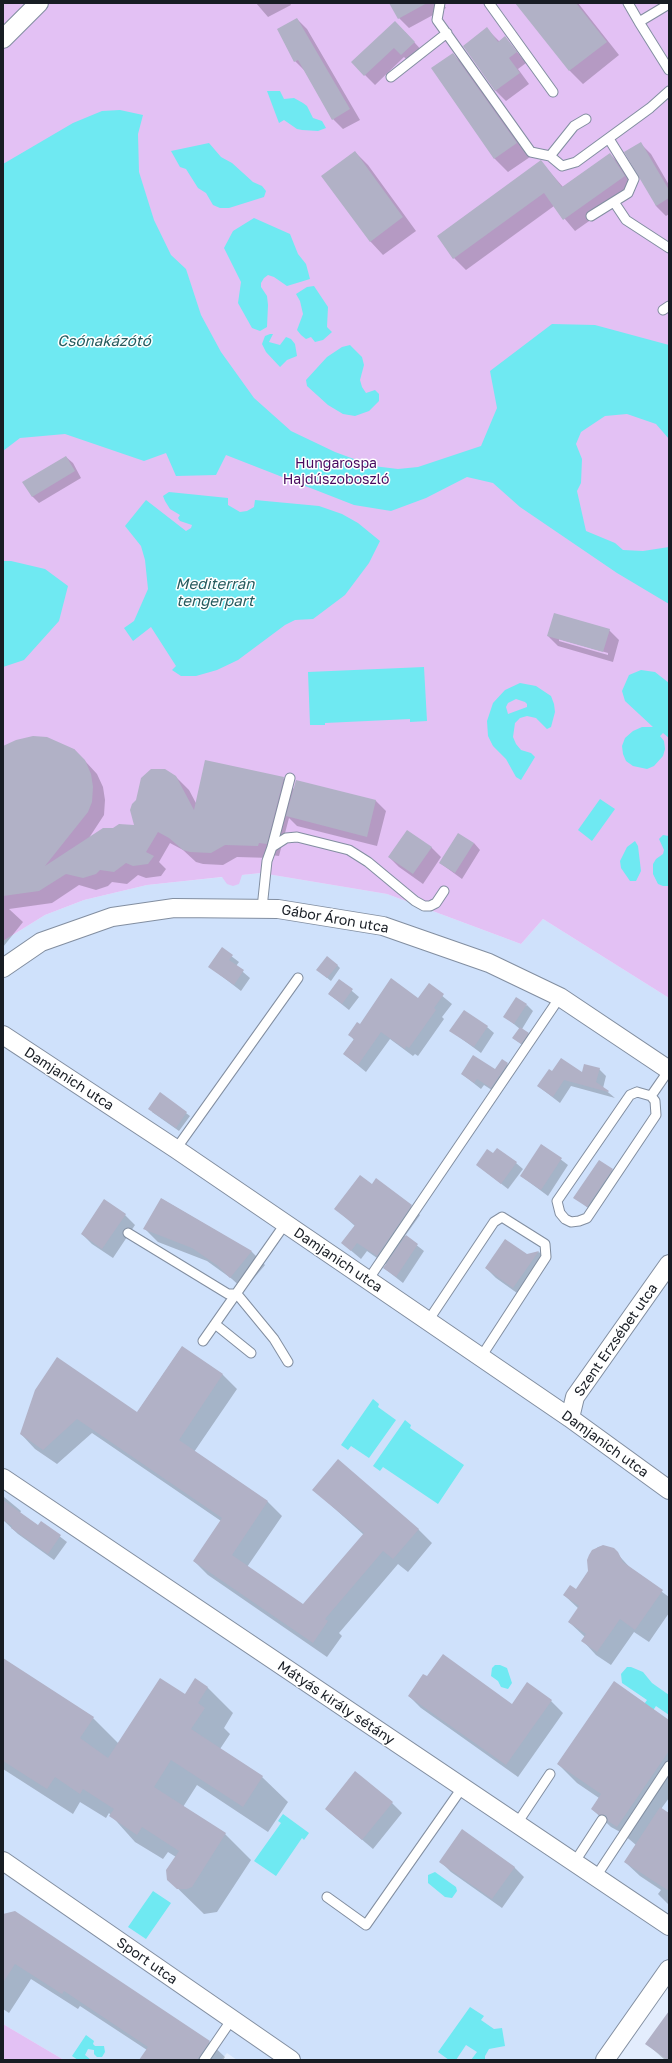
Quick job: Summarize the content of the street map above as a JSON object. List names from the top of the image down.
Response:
{
  "streets": {
    "street": [
      "Gábor Áron utca",
      "Damjanich utca",
      "Szent Erzsébet utca",
      "Mátyás király sétány",
      "Sport utca"
    ]
  },
  "crossings": [
    ["Damjanich utca", "Szent Erzsébet utca"]
  ],
  "water": ["Csónakázótó", "Mediterrán tengerpart"],
  "parks": ["Hungarospa Hajdúszoboszló"]
}
